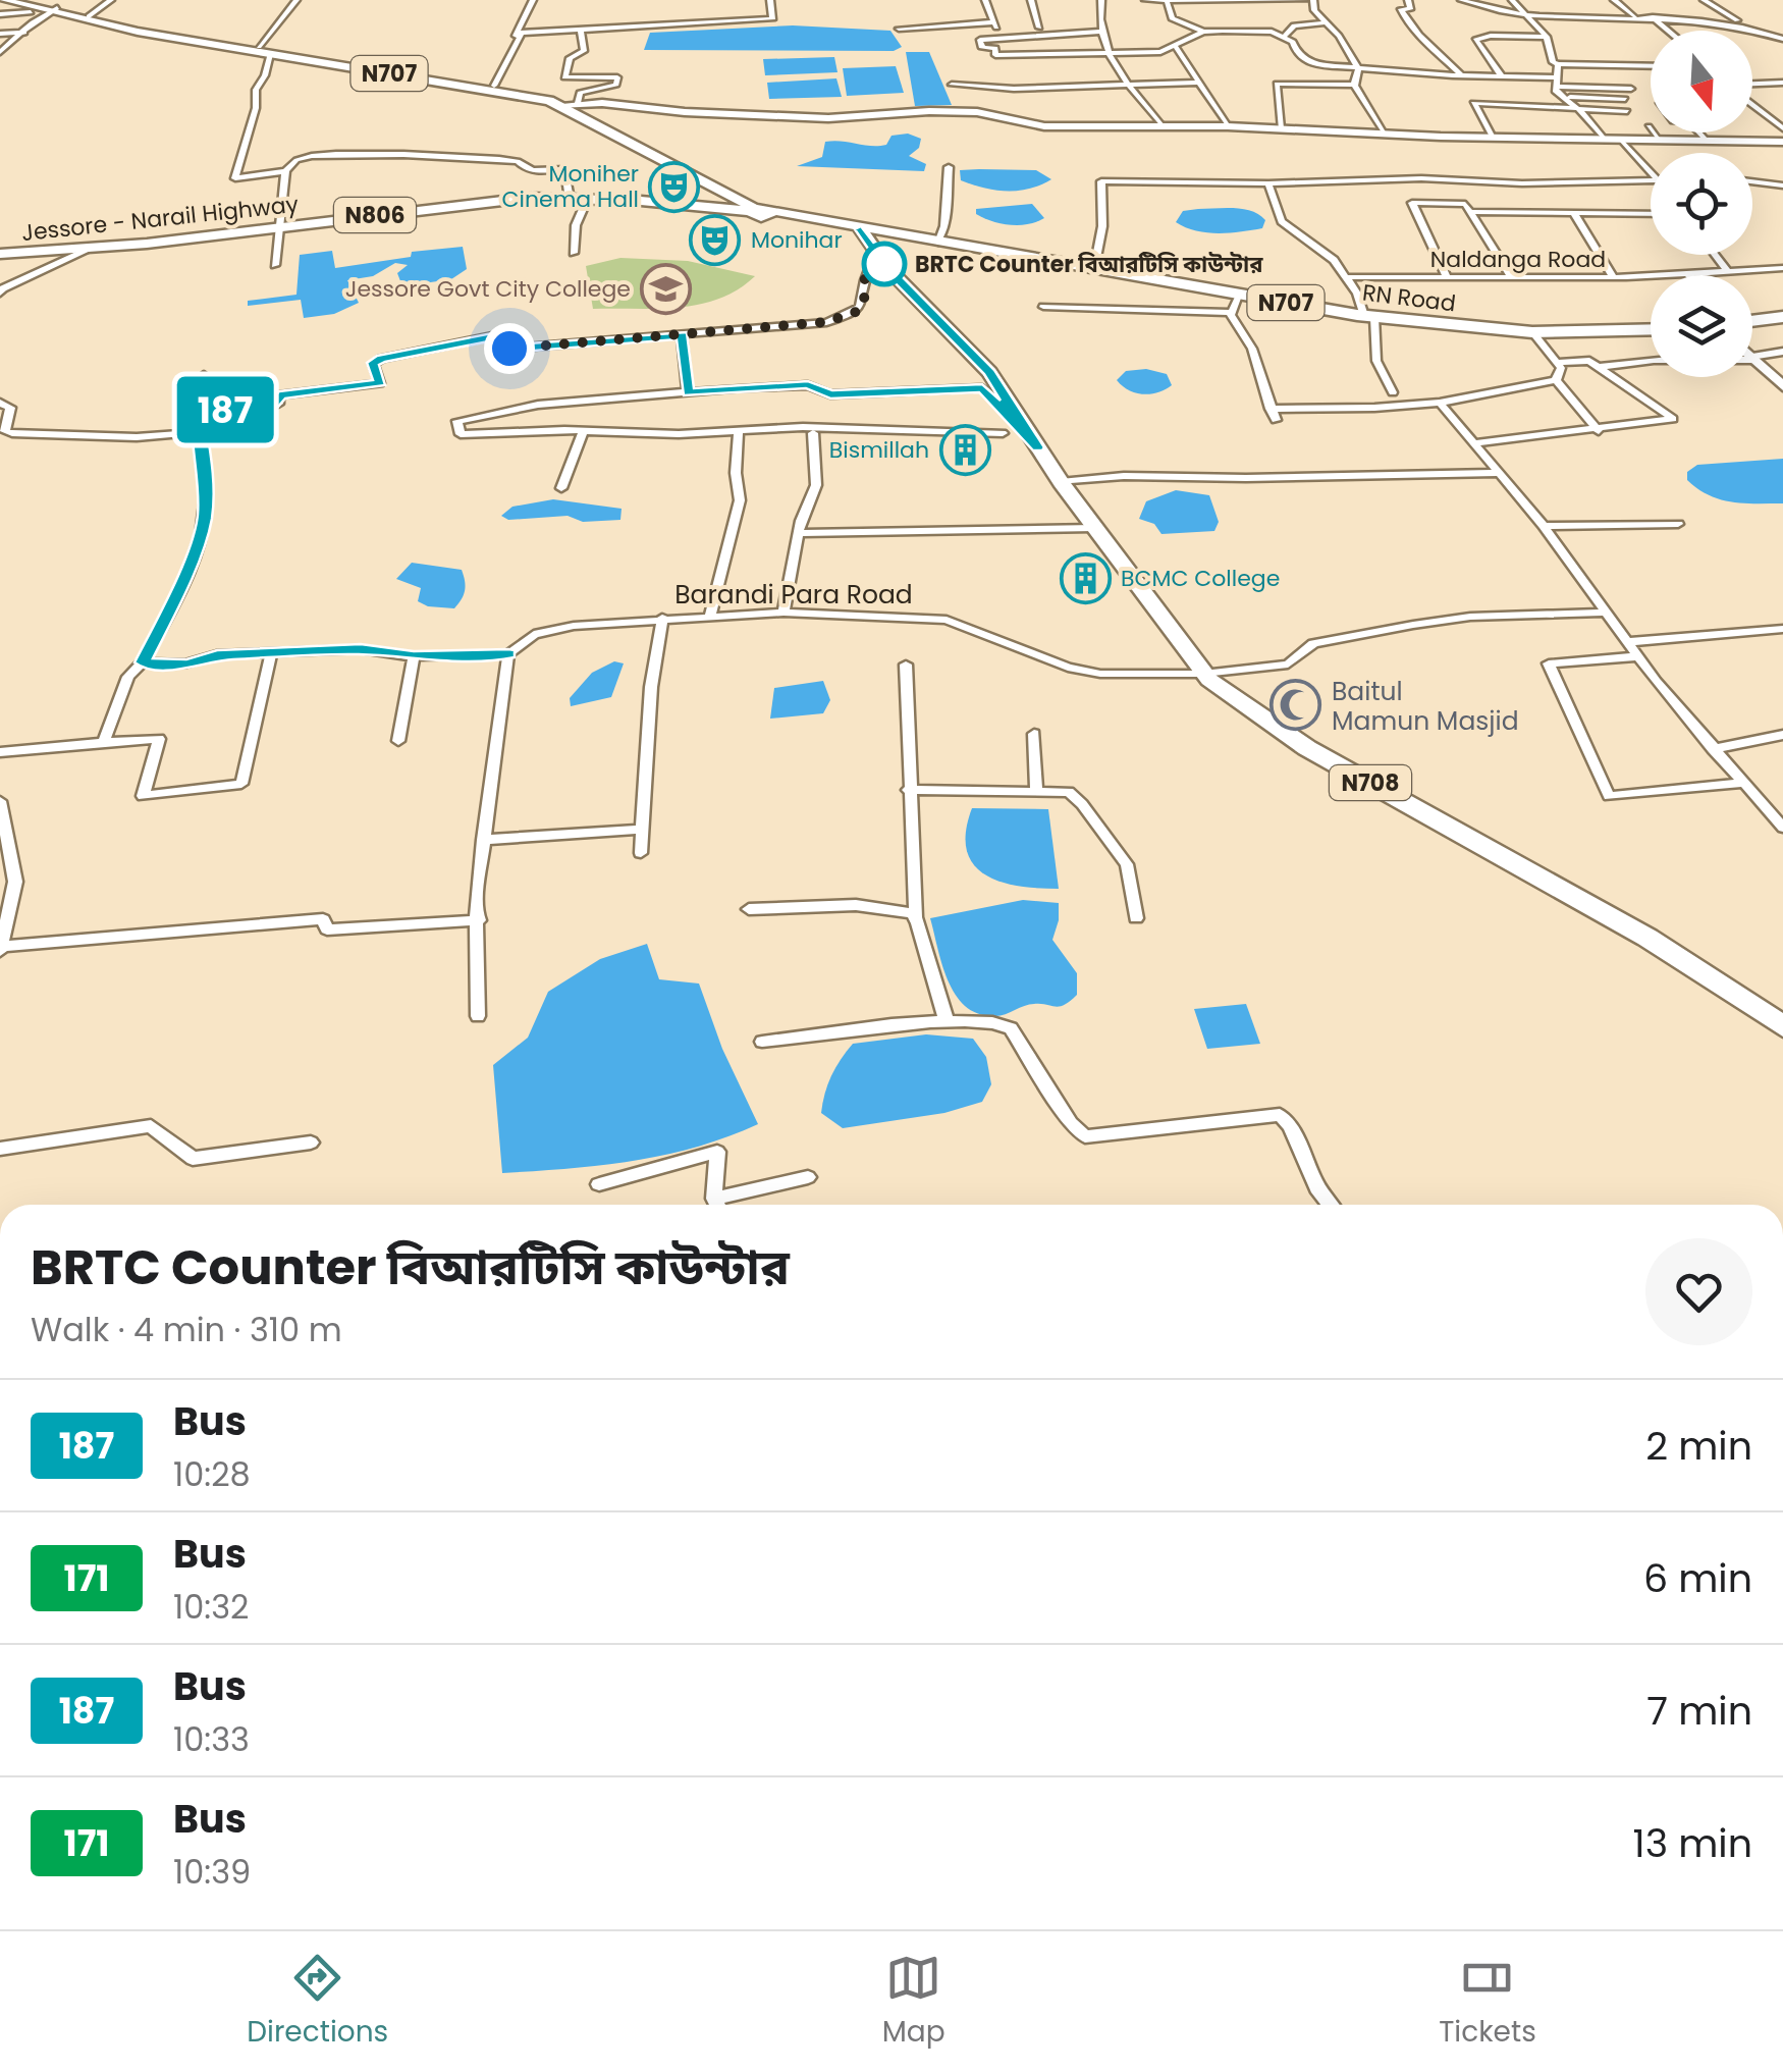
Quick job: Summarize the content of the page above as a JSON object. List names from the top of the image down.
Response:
{
  "streets": {
    "highway": [
      "N707",
      "N806",
      "Jessore - Narail Highway",
      "RN Road",
      "N708"
    ],
    "street": ["Naldanga Road", "Barandi Para Road"]
  },
  "crossings": [
    ["N707", "Jessore - Narail Highway"],
    ["N707", "RN Road"],
    ["N707", "N708"],
    ["RN Road", "N708"],
    ["Barandi Para Road", "N708"]
  ],
  "places": {
    "theatre": ["Moniher Cinema Hall", "Monihar"],
    "other": ["BRTC Counter বিআরটিসি কাউন্টার"],
    "school or university": ["Jessore Govt City College"],
    "building": ["Bismillah", "BCMC College"],
    "mosque": ["Baitul Mamun Masjid"]
  },
  "lines": ["bus line 187"],
  "north": "bottom",
  "page": {
    "on_map": "187",
    "heading": ["BRTC Counter বিআরটিসি কাউন্টার", "Walk · 4 min · 310 m"],
    "list": [
      {
        "mark": "187",
        "name": "Bus",
        "note": "10:28",
        "value": "2 min"
      },
      {
        "mark": "171",
        "name": "Bus",
        "note": "10:32",
        "value": "6 min"
      },
      {
        "mark": "187",
        "name": "Bus",
        "note": "10:33",
        "value": "7 min"
      },
      {
        "mark": "171",
        "name": "Bus",
        "note": "10:39",
        "value": "13 min"
      }
    ],
    "tabs": ["Directions", "Map", "Tickets"]
  }
}
